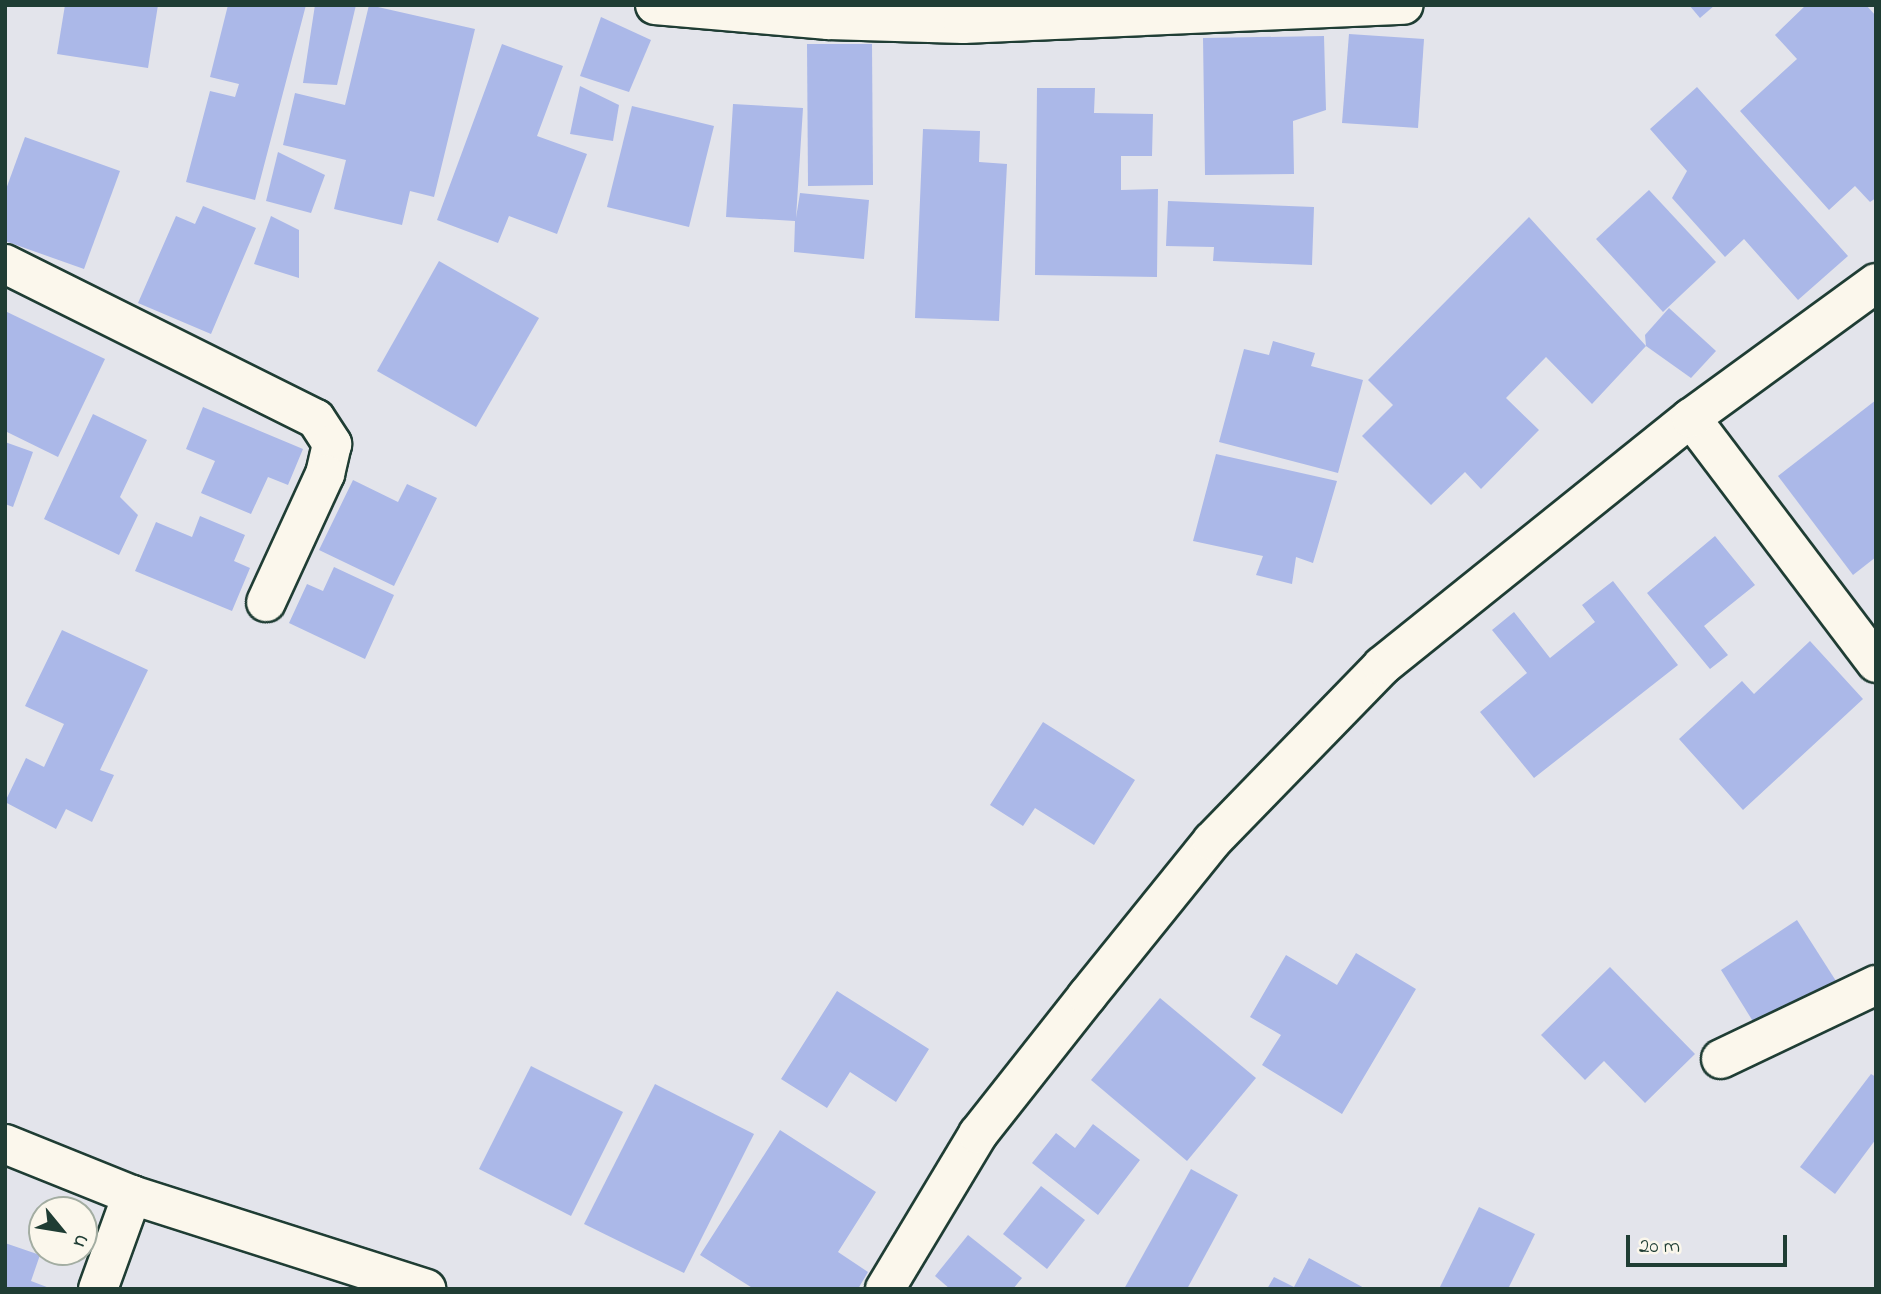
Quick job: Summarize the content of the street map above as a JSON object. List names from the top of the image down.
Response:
{
  "scale_bar": "20 m",
  "north": "bottom right"
}
